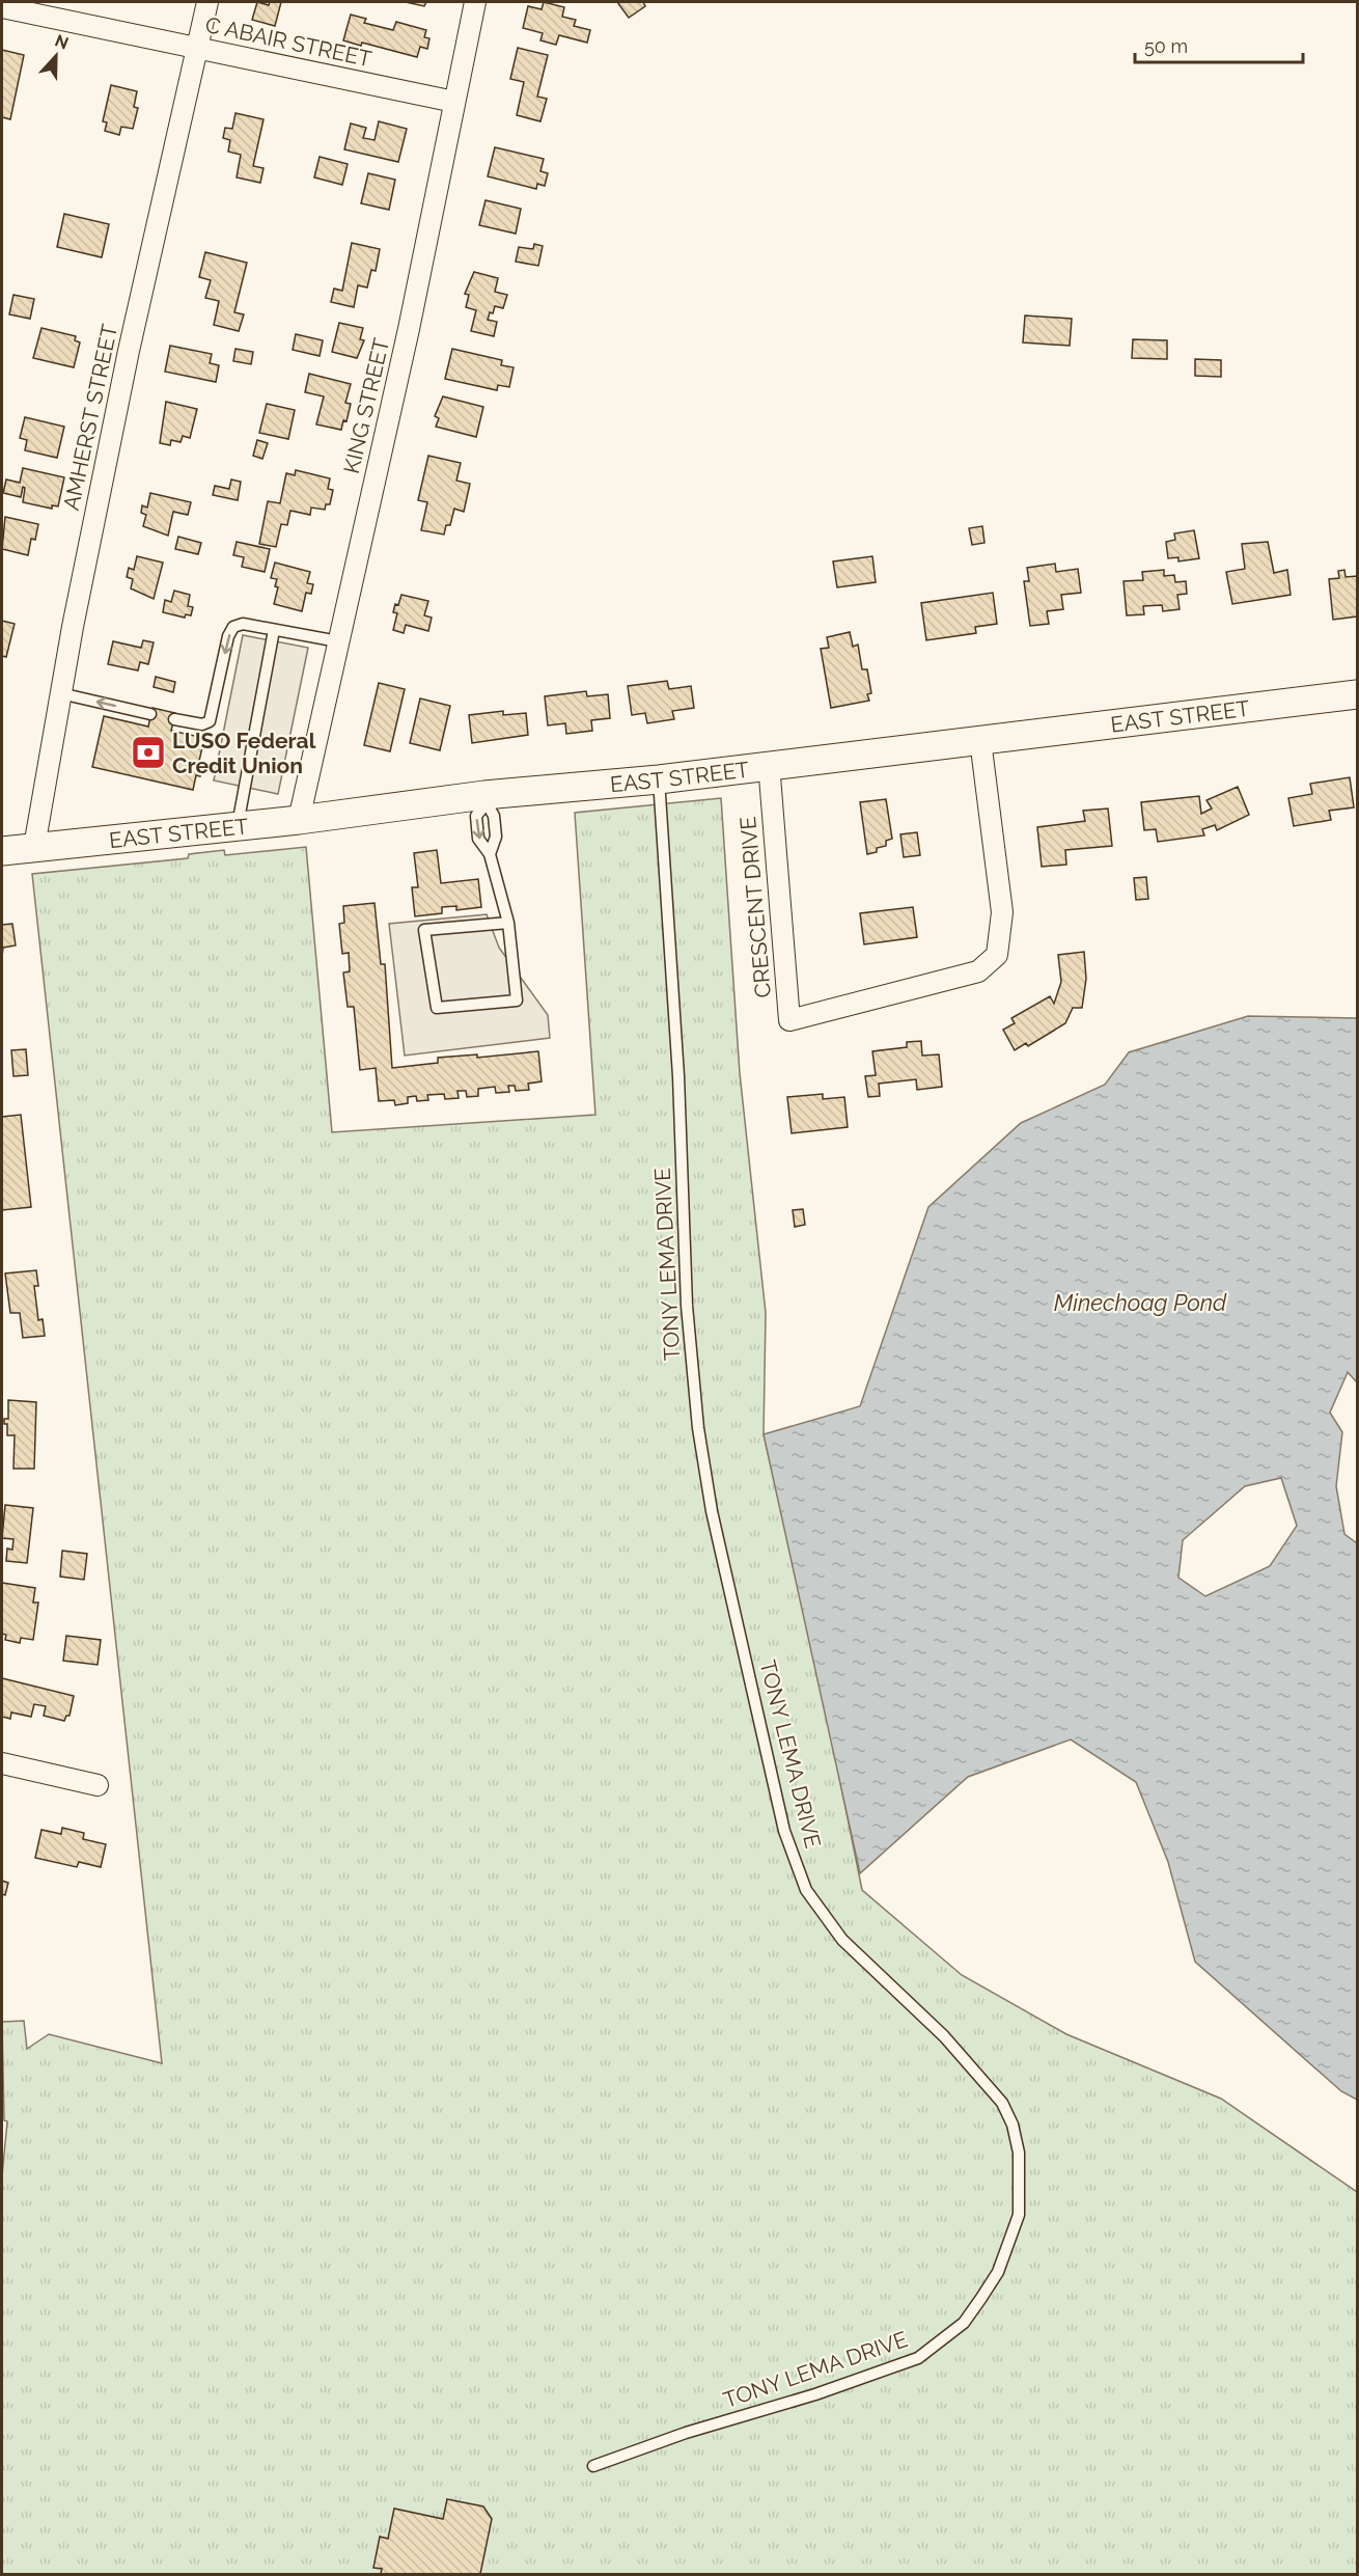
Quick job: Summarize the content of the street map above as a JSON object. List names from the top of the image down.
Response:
{
  "streets": {
    "main road": ["EAST STREET"],
    "street": [
      "C ABAIR STREET",
      "KING STREET",
      "AMHERST STREET",
      "CRESCENT DRIVE"
    ],
    "lane": ["TONY LEMA DRIVE"]
  },
  "crossings": [
    ["C ABAIR STREET", "KING STREET"],
    ["C ABAIR STREET", "AMHERST STREET"],
    ["KING STREET", "EAST STREET"],
    ["AMHERST STREET", "EAST STREET"],
    ["EAST STREET", "CRESCENT DRIVE"],
    ["EAST STREET", "TONY LEMA DRIVE"]
  ],
  "water": ["Minechoag Pond"],
  "places": {
    "bank": ["LUSO Federal Credit Union"]
  },
  "scale_bar": "50 m",
  "north": "top"
}
